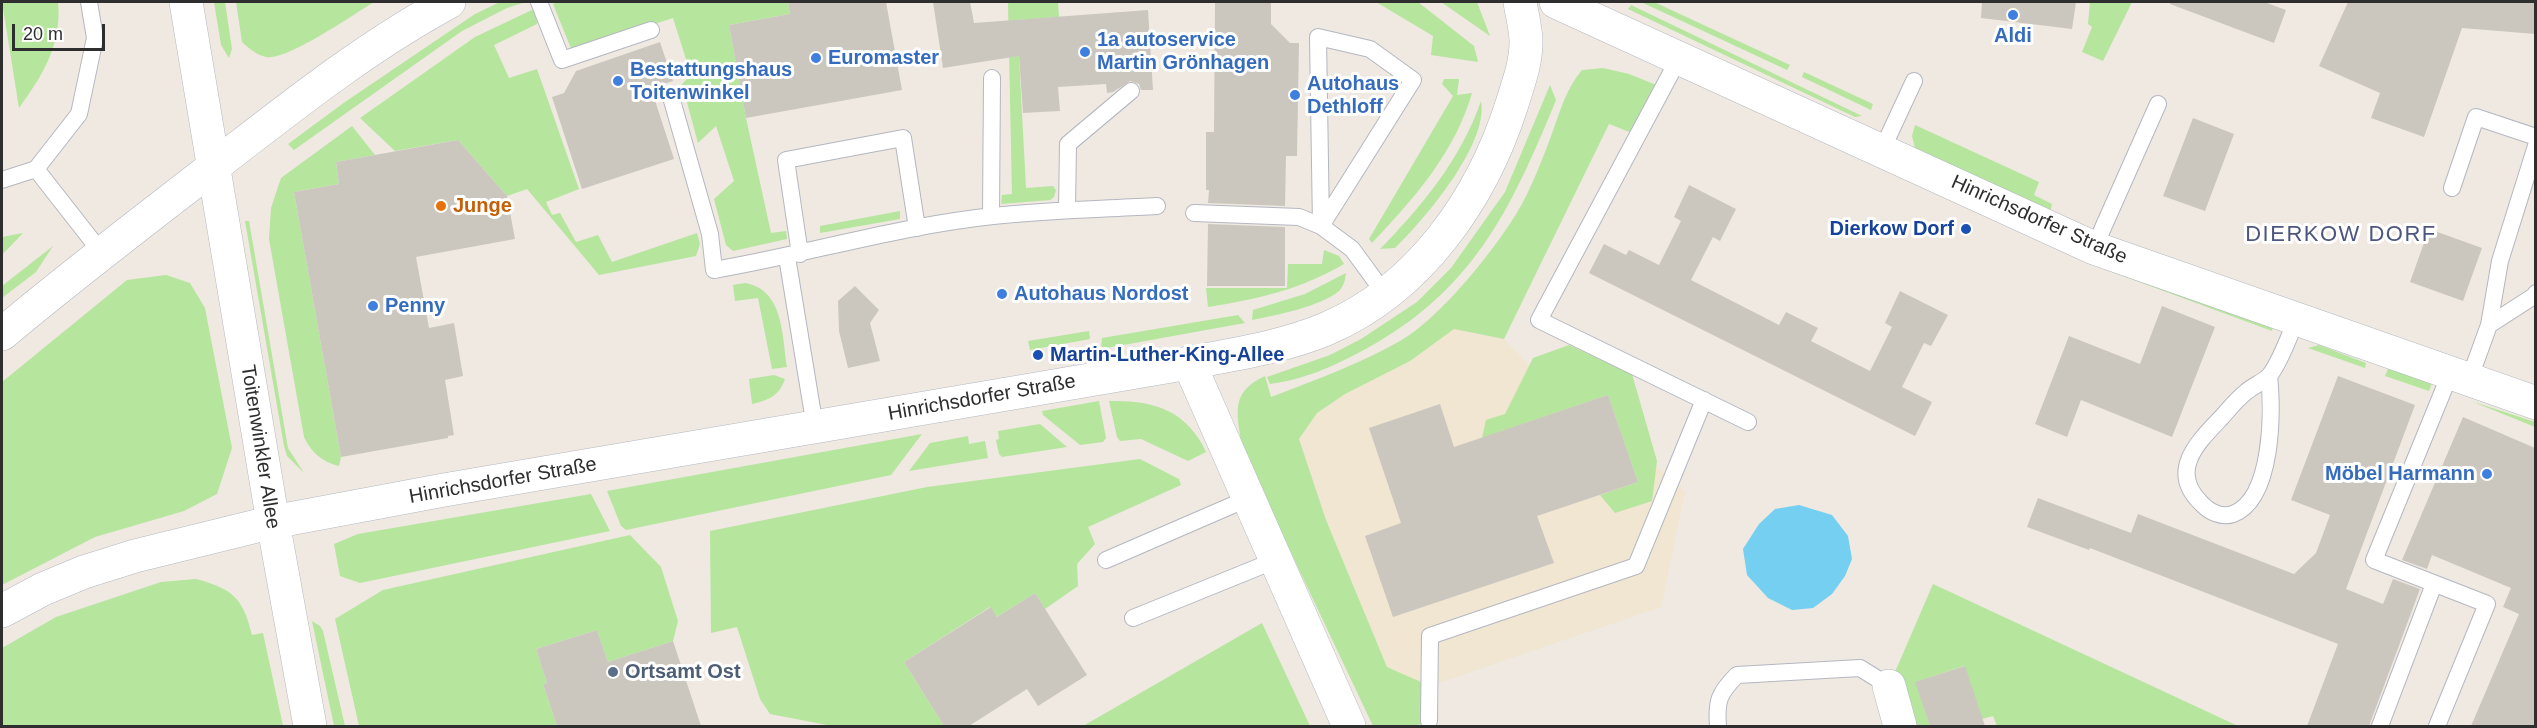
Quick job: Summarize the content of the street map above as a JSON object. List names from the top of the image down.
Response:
{
  "streets": {
    "street": ["Hinrichsdorfer Straße", "Toitenwinkler Allee"]
  },
  "crossings": [
    ["Hinrichsdorfer Straße", "Toitenwinkler Allee"]
  ],
  "districts": ["DIERKOW DORF"],
  "places": [
    "Aldi",
    "1a autoservice Martin Grönhagen",
    "Euromaster",
    "Bestattungshaus Toitenwinkel",
    "Autohaus Dethloff",
    "Junge",
    "Dierkow Dorf",
    "Autohaus Nordost",
    "Penny",
    "Martin-Luther-King-Allee",
    "Möbel Harmann",
    "Ortsamt Ost"
  ],
  "scale_bar": "20 m"
}
